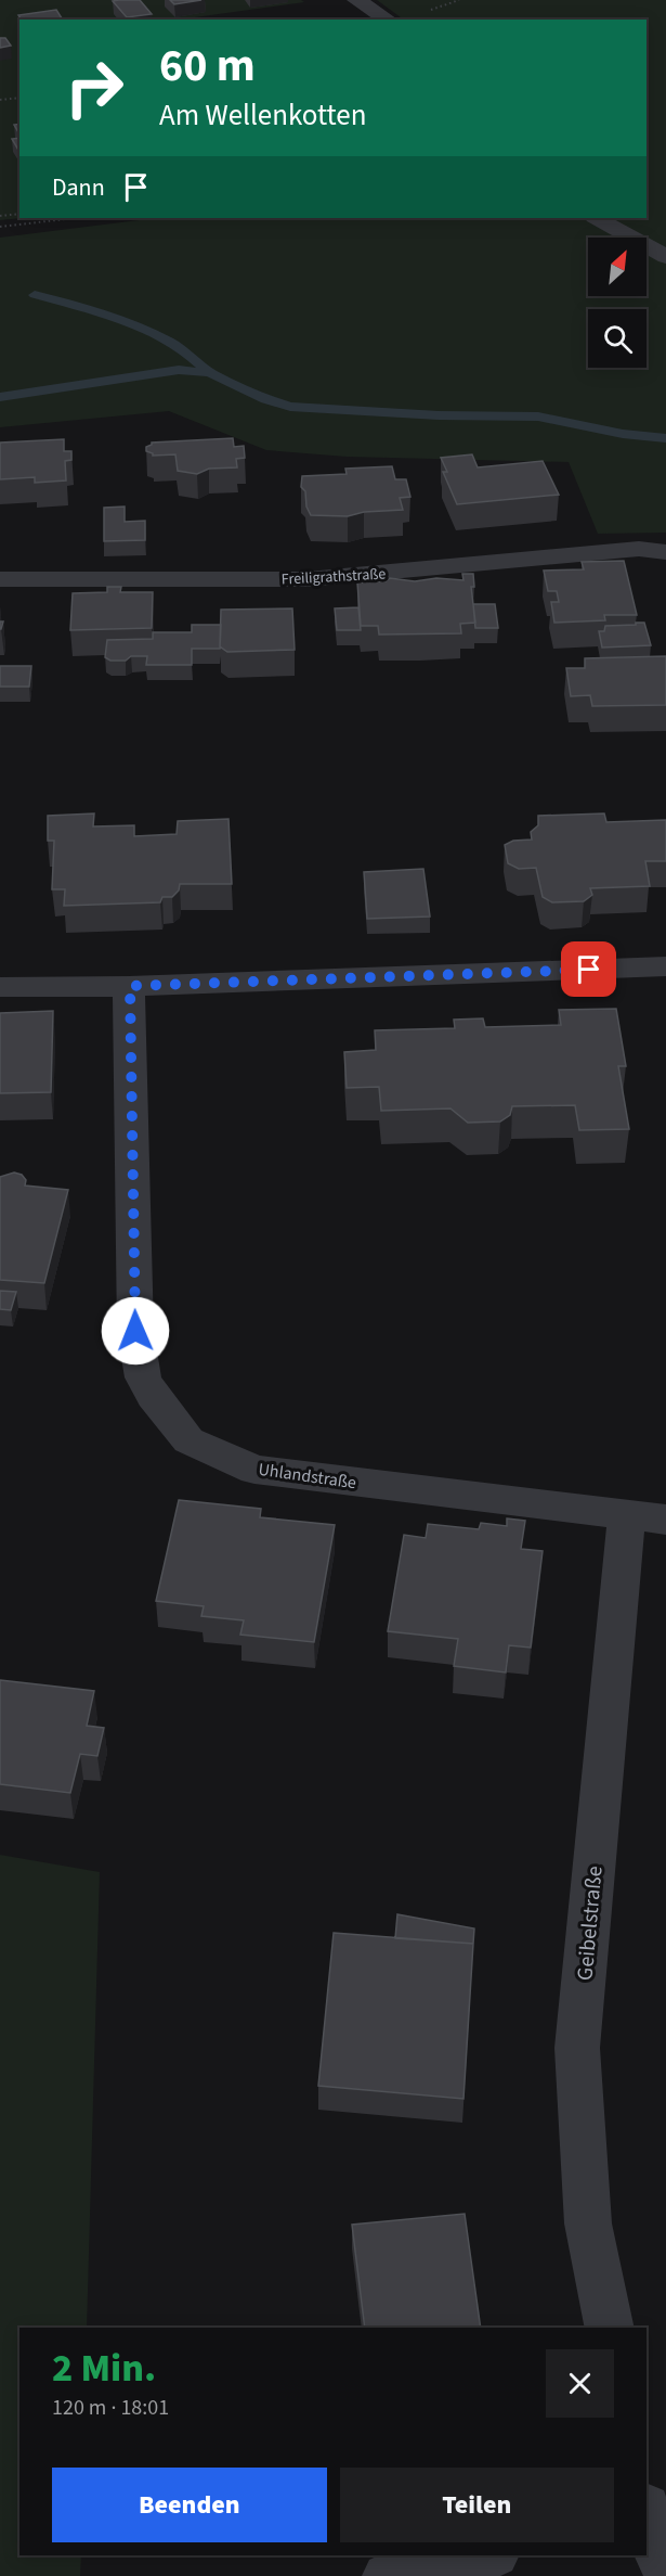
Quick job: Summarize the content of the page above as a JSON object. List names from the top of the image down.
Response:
{
  "streets": {
    "street": ["Freiligrathstraße", "Uhlandstraße", "Geibelstraße"]
  },
  "crossings": [
    ["Uhlandstraße", "Geibelstraße"]
  ],
  "north": "top right",
  "page": {
    "turn": ["60 m", "Am Wellenkotten"],
    "then": "Dann",
    "heading": ["2 Min.", "120 m · 18:01"],
    "buttons": ["Beenden", "Teilen"]
  }
}
